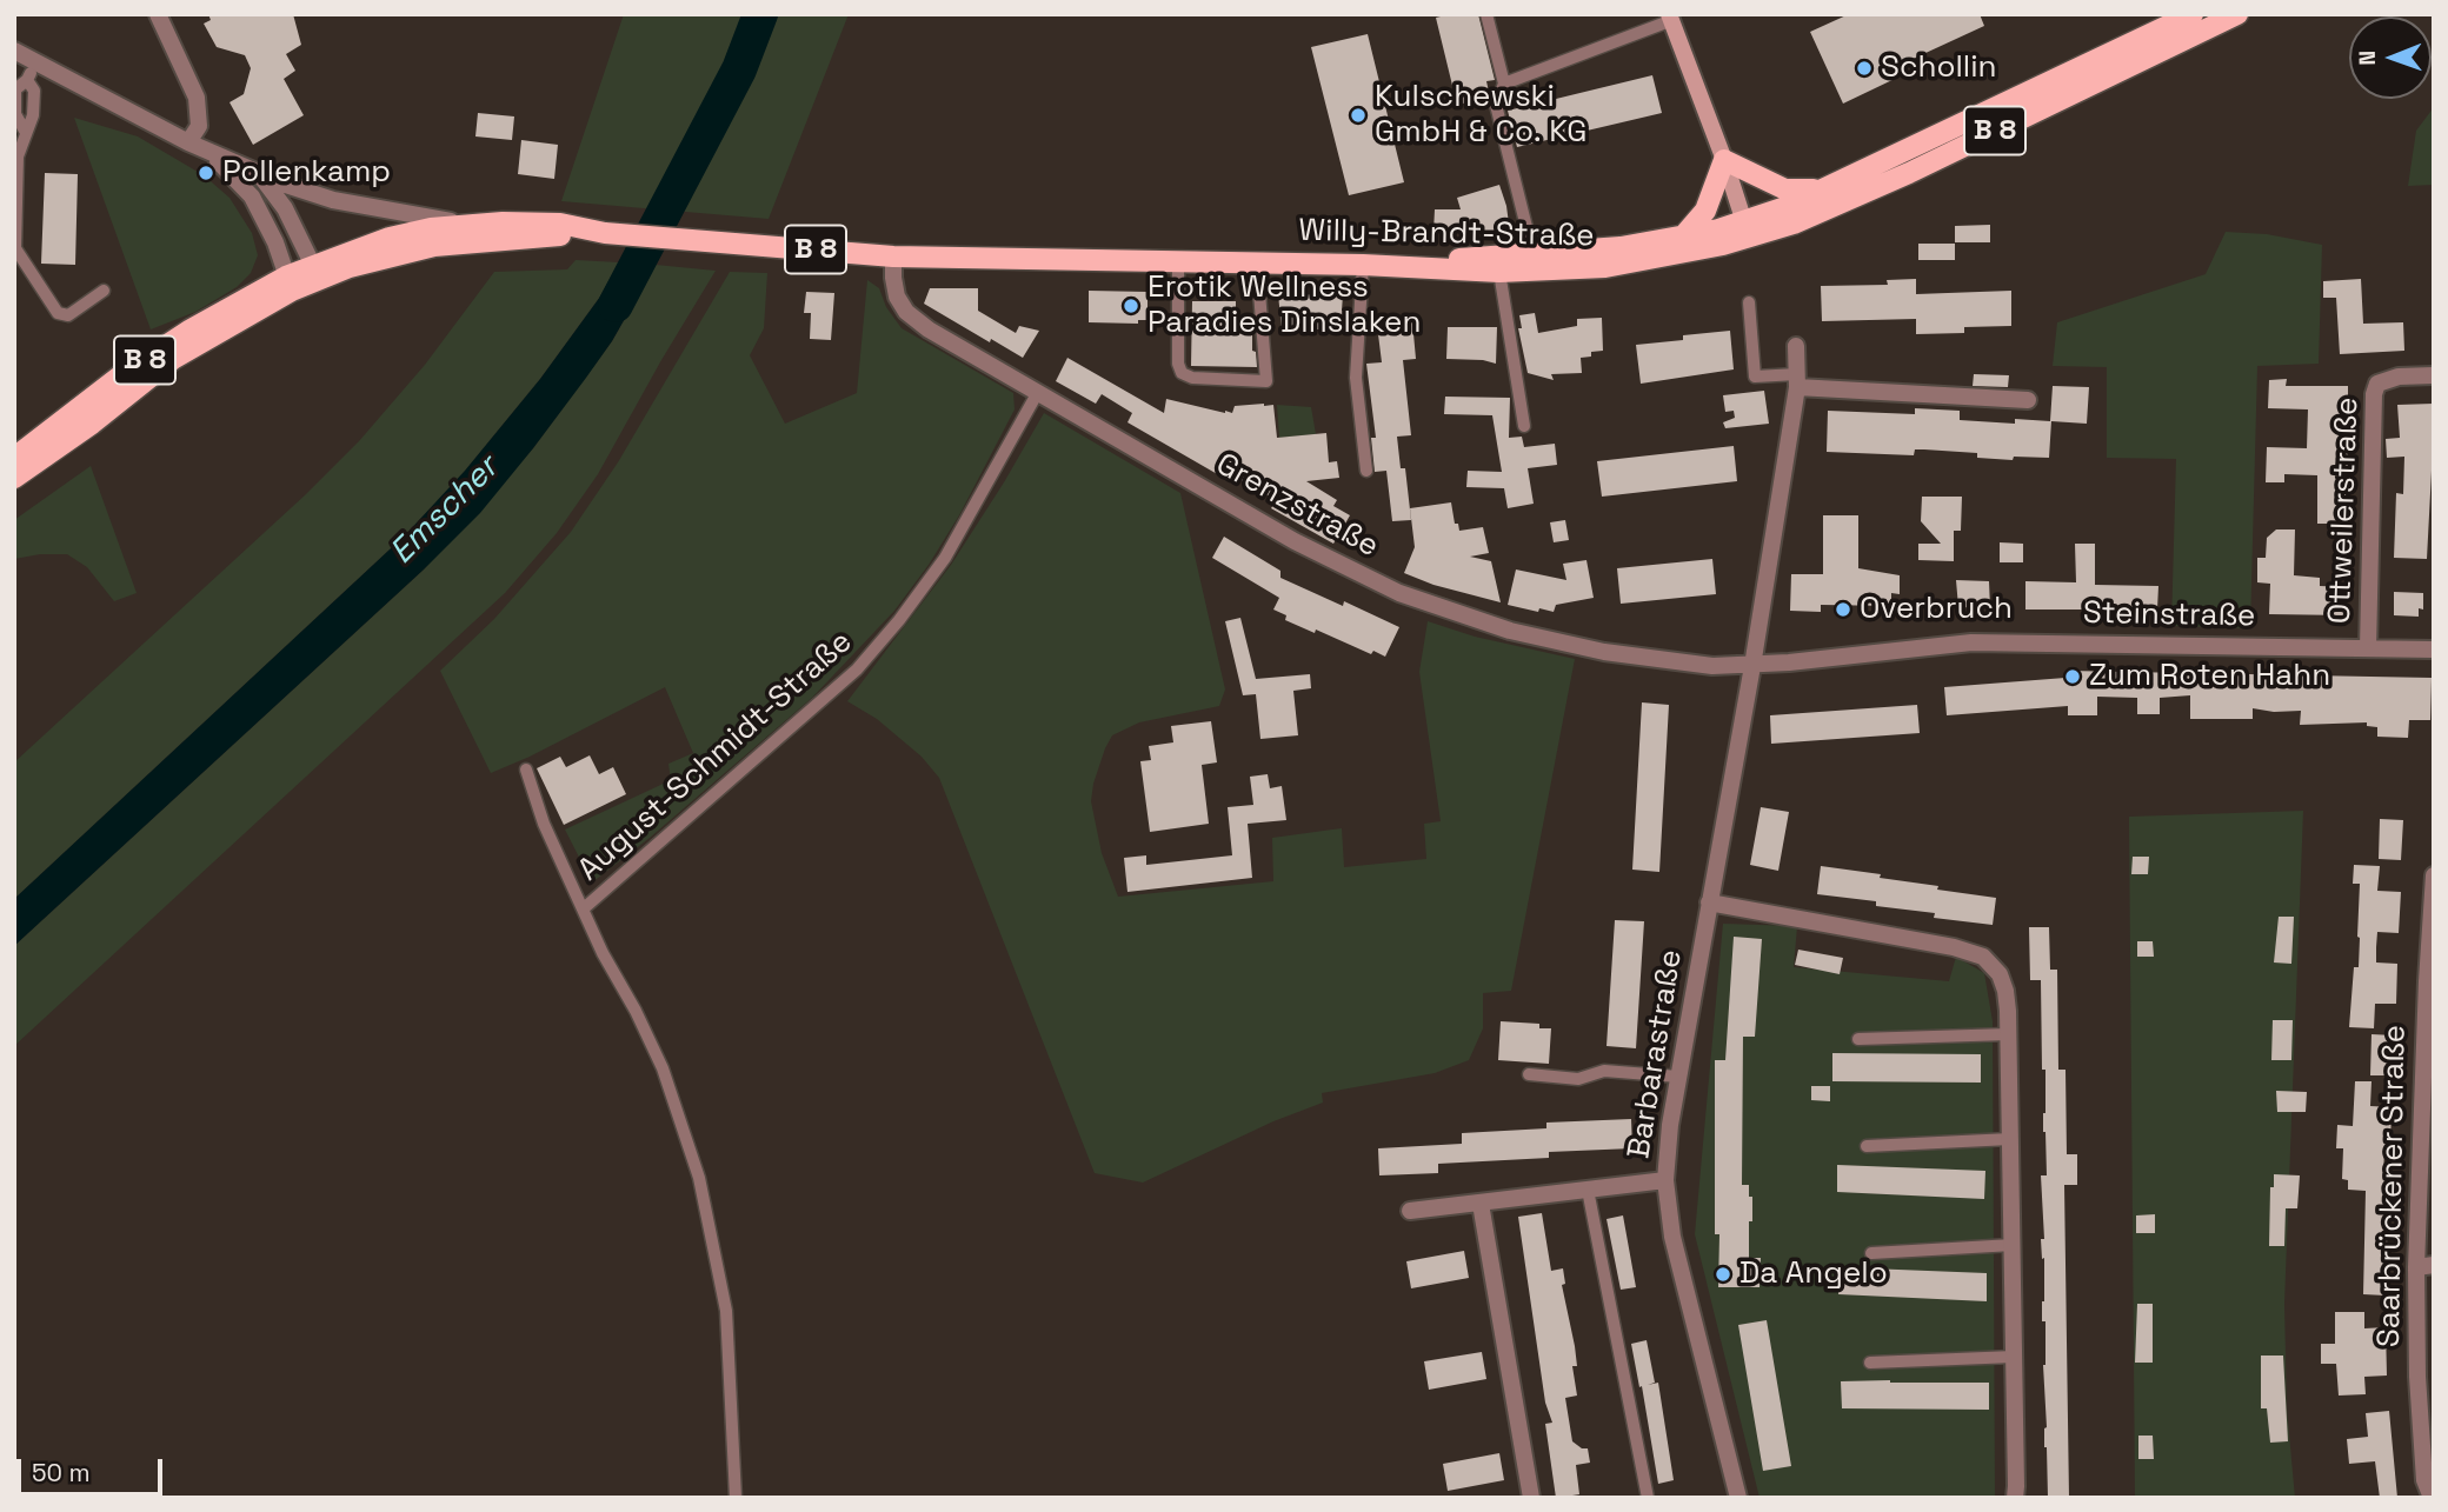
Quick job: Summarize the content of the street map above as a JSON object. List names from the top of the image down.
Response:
{
  "streets": {
    "main road": ["B 8", "Willy-Brandt-Straße"],
    "street": [
      "Grenzstraße",
      "Ottweilerstraße",
      "Steinstraße",
      "Barbarastraße",
      "Saarbrückener Straße"
    ],
    "lane": ["August-Schmidt-Straße"]
  },
  "crossings": [
    ["B 8", "Willy-Brandt-Straße"],
    ["Willy-Brandt-Straße", "Grenzstraße"],
    ["Grenzstraße", "Steinstraße"],
    ["Grenzstraße", "August-Schmidt-Straße"],
    ["Grenzstraße", "Barbarastraße"],
    ["Ottweilerstraße", "Steinstraße"]
  ],
  "water": ["Emscher"],
  "places": [
    "Schollin",
    "Kulschewski GmbH & Co. KG",
    "Pollenkamp",
    "Erotik Wellness Paradies Dinslaken",
    "Overbruch",
    "Zum Roten Hahn",
    "Da Angelo"
  ],
  "scale_bar": "50 m",
  "north": "left"
}
